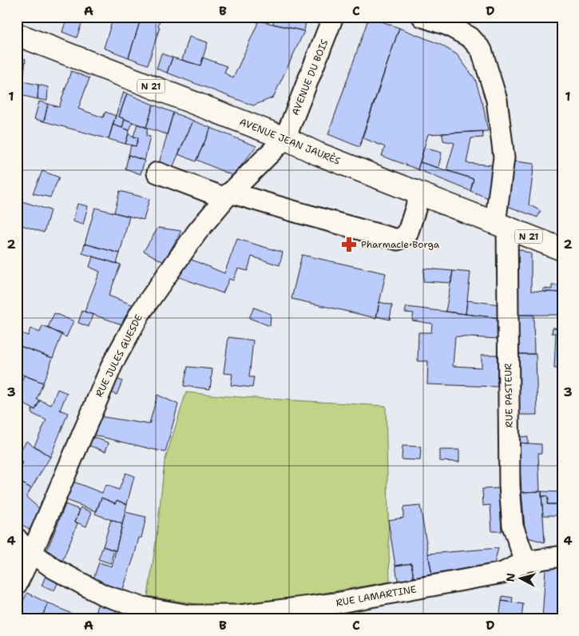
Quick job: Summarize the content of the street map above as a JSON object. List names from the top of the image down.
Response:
{
  "streets": {
    "main road": ["N 21", "AVENUE JEAN JAURÈS"],
    "street": [
      "AVENUE DU BOIS",
      "RUE JULES GUESDE",
      "RUE PASTEUR",
      "RUE LAMARTINE"
    ]
  },
  "crossings": [
    ["AVENUE DU BOIS", "AVENUE JEAN JAURÈS"],
    ["AVENUE DU BOIS", "RUE JULES GUESDE"],
    ["AVENUE JEAN JAURÈS", "RUE JULES GUESDE"],
    ["AVENUE JEAN JAURÈS", "RUE PASTEUR"],
    ["RUE JULES GUESDE", "RUE LAMARTINE"],
    ["RUE PASTEUR", "RUE LAMARTINE"]
  ],
  "places": {
    "pharmacy": ["Pharmacie Borga"]
  },
  "north": "left",
  "grid": {
    "columns": [
      "A",
      "B",
      "C",
      "D"
    ],
    "rows": [
      "1",
      "2",
      "3",
      "4"
    ]
  }
}
